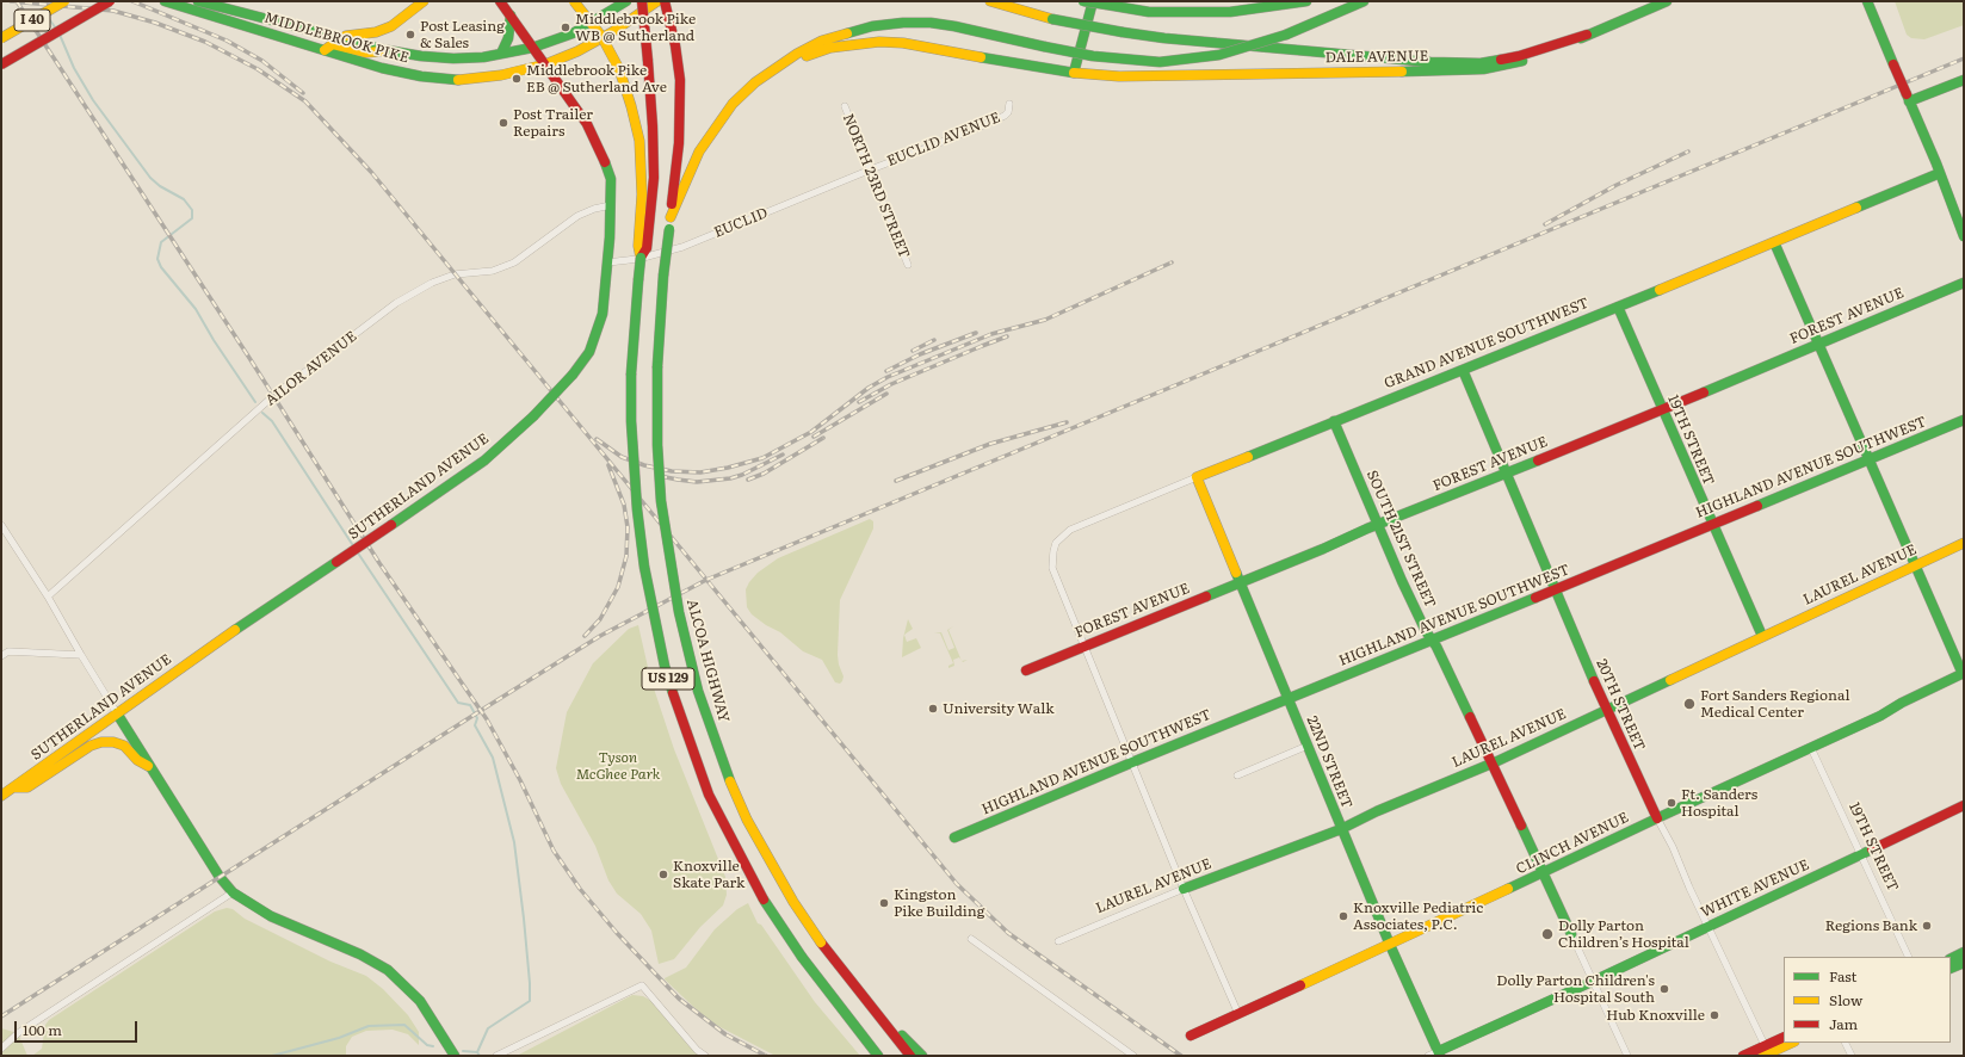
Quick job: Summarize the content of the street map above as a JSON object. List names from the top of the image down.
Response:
{
  "streets": {
    "main road": [
      "I 40",
      "MIDDLEBROOK PIKE",
      "DALE AVENUE",
      "FOREST AVENUE",
      "GRAND AVENUE SOUTHWEST",
      "19TH STREET",
      "HIGHLAND AVENUE SOUTHWEST",
      "SUTHERLAND AVENUE",
      "SOUTH 21ST STREET",
      "LAUREL AVENUE",
      "ALCOA HIGHWAY",
      "US 129",
      "20TH STREET",
      "22ND STREET",
      "CLINCH AVENUE",
      "WHITE AVENUE"
    ],
    "street": [
      "EUCLID AVENUE",
      "NORTH 23RD STREET",
      "EUCLID",
      "AILOR AVENUE"
    ]
  },
  "crossings": [
    ["MIDDLEBROOK PIKE", "SUTHERLAND AVENUE"],
    ["EUCLID AVENUE", "NORTH 23RD STREET"],
    ["EUCLID AVENUE", "EUCLID"],
    ["NORTH 23RD STREET", "EUCLID"],
    ["EUCLID", "SUTHERLAND AVENUE"],
    ["FOREST AVENUE", "GRAND AVENUE SOUTHWEST"],
    ["FOREST AVENUE", "19TH STREET"],
    ["FOREST AVENUE", "SOUTH 21ST STREET"],
    ["FOREST AVENUE", "20TH STREET"],
    ["FOREST AVENUE", "22ND STREET"],
    ["GRAND AVENUE SOUTHWEST", "19TH STREET"],
    ["GRAND AVENUE SOUTHWEST", "SOUTH 21ST STREET"],
    ["GRAND AVENUE SOUTHWEST", "20TH STREET"],
    ["GRAND AVENUE SOUTHWEST", "22ND STREET"],
    ["AILOR AVENUE", "SUTHERLAND AVENUE"],
    ["19TH STREET", "HIGHLAND AVENUE SOUTHWEST"],
    ["19TH STREET", "LAUREL AVENUE"],
    ["19TH STREET", "CLINCH AVENUE"],
    ["19TH STREET", "WHITE AVENUE"],
    ["HIGHLAND AVENUE SOUTHWEST", "SOUTH 21ST STREET"],
    ["HIGHLAND AVENUE SOUTHWEST", "20TH STREET"],
    ["HIGHLAND AVENUE SOUTHWEST", "22ND STREET"],
    ["SOUTH 21ST STREET", "LAUREL AVENUE"],
    ["SOUTH 21ST STREET", "CLINCH AVENUE"],
    ["SOUTH 21ST STREET", "WHITE AVENUE"],
    ["LAUREL AVENUE", "20TH STREET"],
    ["LAUREL AVENUE", "22ND STREET"],
    ["20TH STREET", "CLINCH AVENUE"],
    ["20TH STREET", "WHITE AVENUE"],
    ["22ND STREET", "CLINCH AVENUE"],
    ["22ND STREET", "WHITE AVENUE"]
  ],
  "parks": ["Tyson McGhee Park"],
  "places": [
    "Middlebrook Pike WB @ Sutherland",
    "Post Leasing & Sales",
    "Middlebrook Pike EB @ Sutherland Ave",
    "Post Trailer Repairs",
    "Fort Sanders Regional Medical Center",
    "University Walk",
    "Ft. Sanders Hospital",
    "Knoxville Skate Park",
    "Kingston Pike Building",
    "Knoxville Pediatric Associates, P.C.",
    "Regions Bank",
    "Dolly Parton Children’s Hospital",
    "Dolly Parton Children's Hospital South",
    "Hub Knoxville"
  ],
  "legend": ["Fast", "Slow", "Jam"],
  "scale_bar": "100 m"
}
